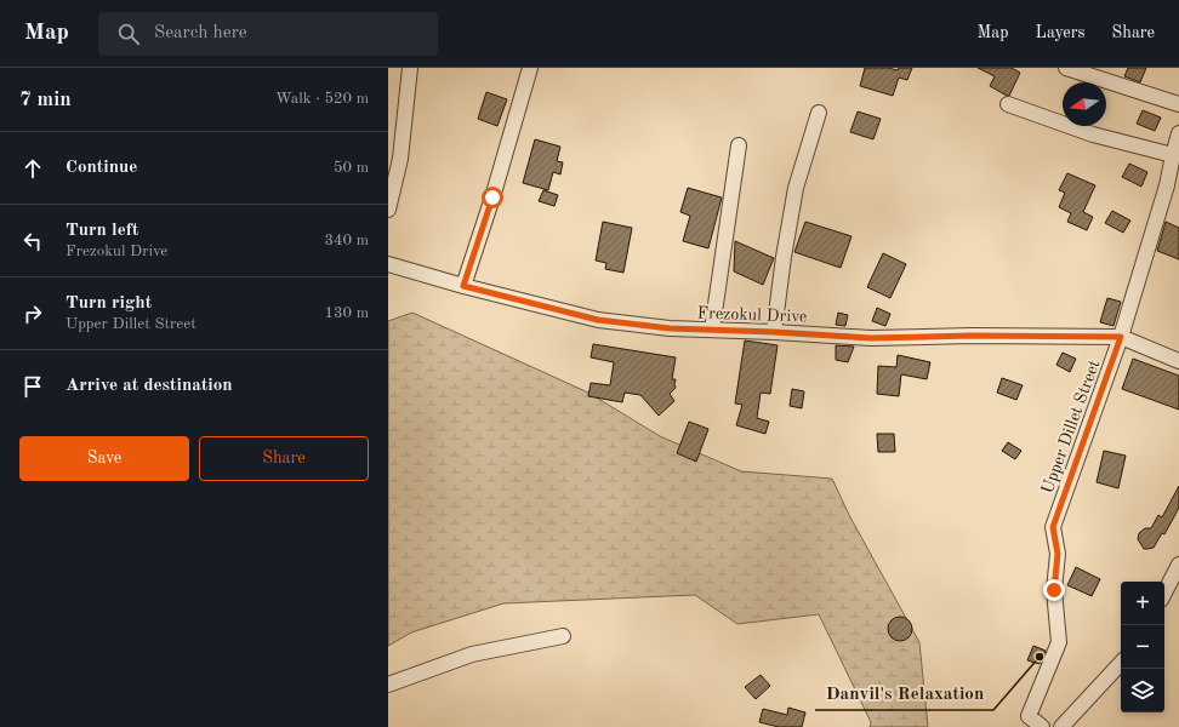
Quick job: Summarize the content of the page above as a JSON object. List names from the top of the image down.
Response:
{
  "streets": {
    "street": ["Frezokul Drive", "Upper Dillet Street"]
  },
  "crossings": [
    ["Frezokul Drive", "Upper Dillet Street"]
  ],
  "places": ["Danvil's Relaxation"],
  "north": "left",
  "page": {
    "header": "Map",
    "search": "Search here",
    "nav": ["Map", "Layers", "Share"],
    "heading": ["7 min", "Walk · 520 m"],
    "list": [
      ["Continue", "50 m"],
      ["Turn left", "Frezokul Drive", "340 m"],
      ["Turn right", "Upper Dillet Street", "130 m"],
      "Arrive at destination"
    ],
    "buttons": ["Save", "Share"],
    "map_buttons": ["+", "−"]
  }
}
